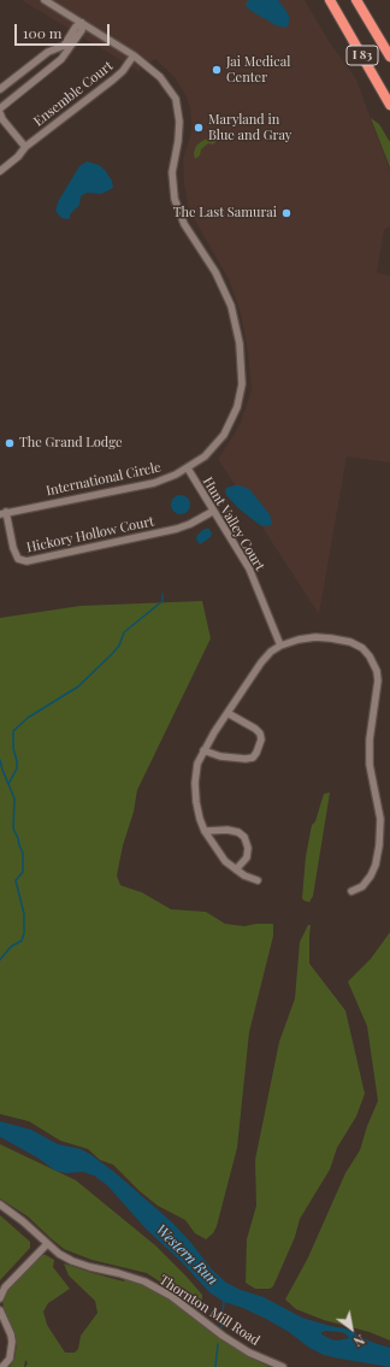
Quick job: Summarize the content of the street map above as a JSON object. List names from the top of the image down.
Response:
{
  "streets": {
    "highway": ["I 83"],
    "street": [
      "Ensemble Court",
      "International Circle",
      "Hunt Valley Court",
      "Hickory Hollow Court",
      "Thornton Mill Road"
    ]
  },
  "crossings": [
    ["Ensemble Court", "International Circle"],
    ["International Circle", "Hunt Valley Court"],
    ["International Circle", "Hickory Hollow Court"],
    ["Hunt Valley Court", "Hickory Hollow Court"]
  ],
  "water": ["Western Run"],
  "places": [
    "Jai Medical Center",
    "Maryland in Blue and Gray",
    "The Last Samurai",
    "The Grand Lodge"
  ],
  "scale_bar": "100 m",
  "north": "bottom right"
}
